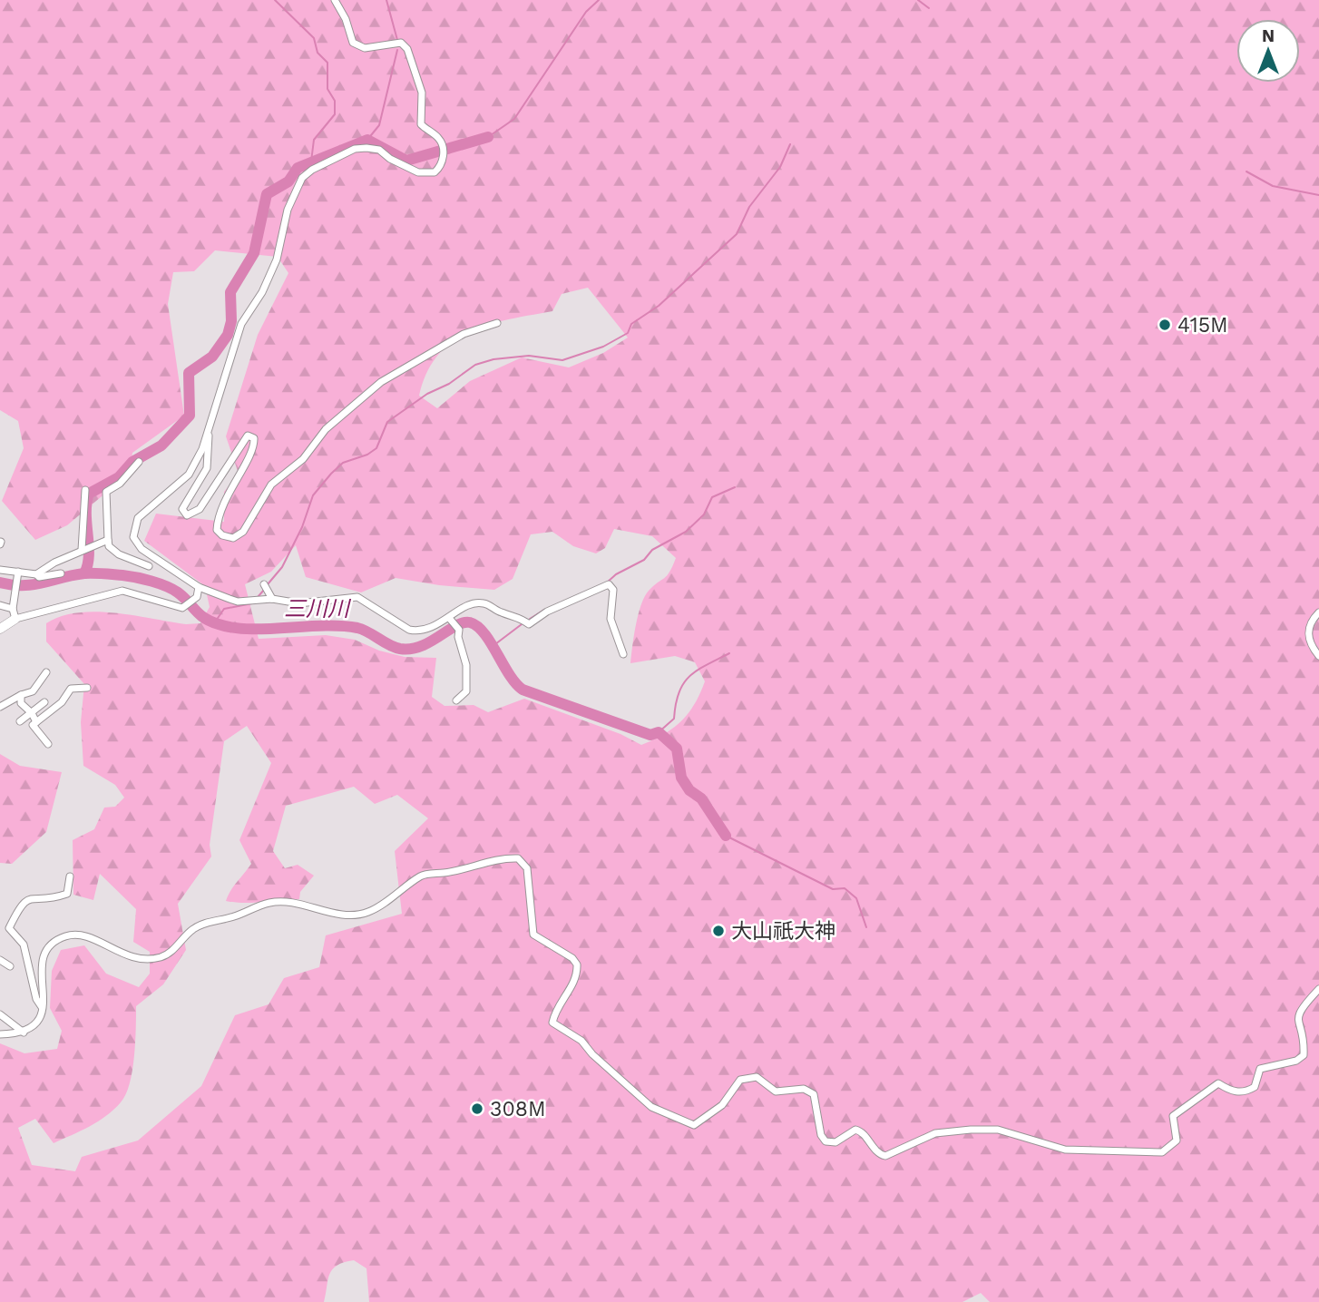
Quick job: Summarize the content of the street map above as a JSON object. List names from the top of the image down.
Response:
{
  "water": ["三川川"],
  "places": ["415M", "大山祇大神", "308M"],
  "north": "top"
}
